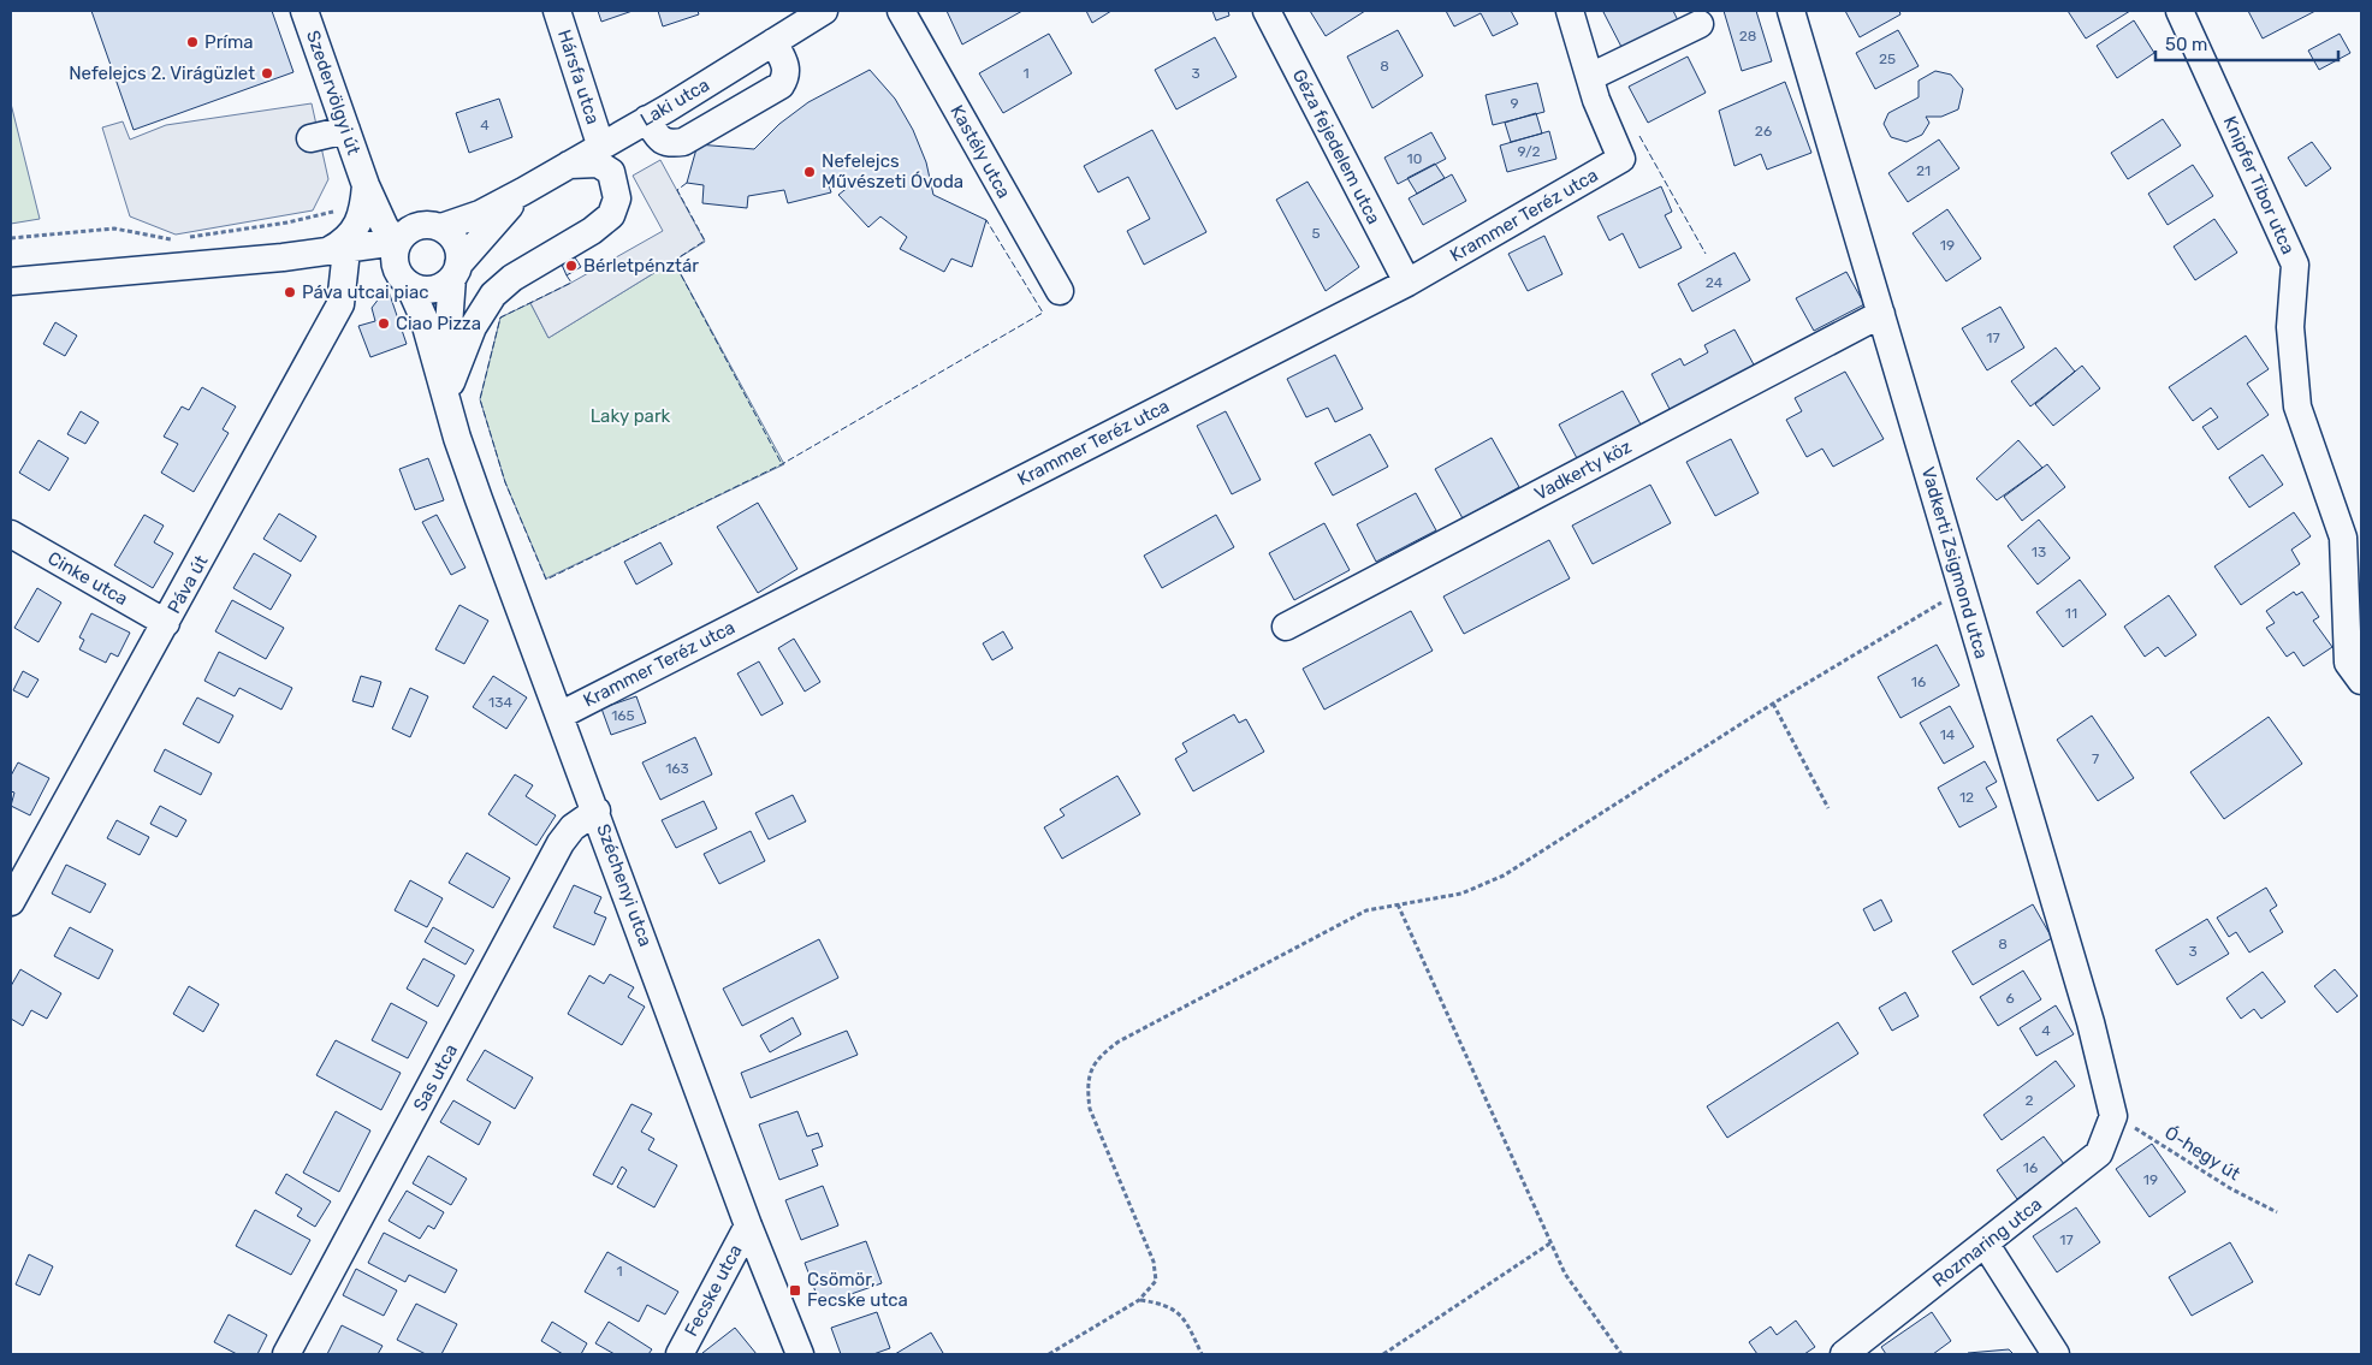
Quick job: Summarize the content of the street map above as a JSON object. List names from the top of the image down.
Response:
{
  "streets": {
    "street": [
      "Hársfa utca",
      "Szedervölgyi út",
      "Laki utca",
      "Géza fejedelem utca",
      "Kastély utca",
      "Knipfer Tibor utca",
      "Krammer Teréz utca",
      "Vadkerty köz",
      "Vadkerti Zsigmond utca",
      "Cinke utca",
      "Páva út",
      "Széchenyi utca",
      "Sas utca",
      "Rozmaring utca",
      "Fecske utca"
    ],
    "path": ["Ó-hegy út"]
  },
  "crossings": [
    ["Hársfa utca", "Laki utca"],
    ["Szedervölgyi út", "Laki utca"],
    ["Szedervölgyi út", "Páva út"],
    ["Szedervölgyi út", "Széchenyi utca"],
    ["Laki utca", "Széchenyi utca"],
    ["Géza fejedelem utca", "Krammer Teréz utca"],
    ["Krammer Teréz utca", "Széchenyi utca"],
    ["Vadkerty köz", "Vadkerti Zsigmond utca"],
    ["Vadkerti Zsigmond utca", "Ó-hegy út"],
    ["Vadkerti Zsigmond utca", "Rozmaring utca"],
    ["Cinke utca", "Páva út"],
    ["Széchenyi utca", "Sas utca"],
    ["Széchenyi utca", "Fecske utca"],
    ["Ó-hegy út", "Rozmaring utca"]
  ],
  "parks": ["Laky park"],
  "places": {
    "other": [
      "Príma",
      "Nefelejcs 2. Virágüzlet",
      "Nefelejcs Művészeti Óvoda",
      "Bérletpénztár",
      "Páva utcai piac",
      "Ciao Pizza"
    ],
    "transit": ["Csömör, Fecske utca"]
  },
  "house_numbers": [
    "28",
    "25",
    "8",
    "1",
    "3",
    "9",
    "4",
    "26",
    "9/2",
    "10",
    "21",
    "5",
    "19",
    "24",
    "17",
    "13",
    "11",
    "16",
    "134",
    "165",
    "14",
    "7",
    "163",
    "12",
    "8",
    "3",
    "6",
    "4",
    "2",
    "16",
    "19",
    "17",
    "1"
  ],
  "scale_bar": "50 m"
}
